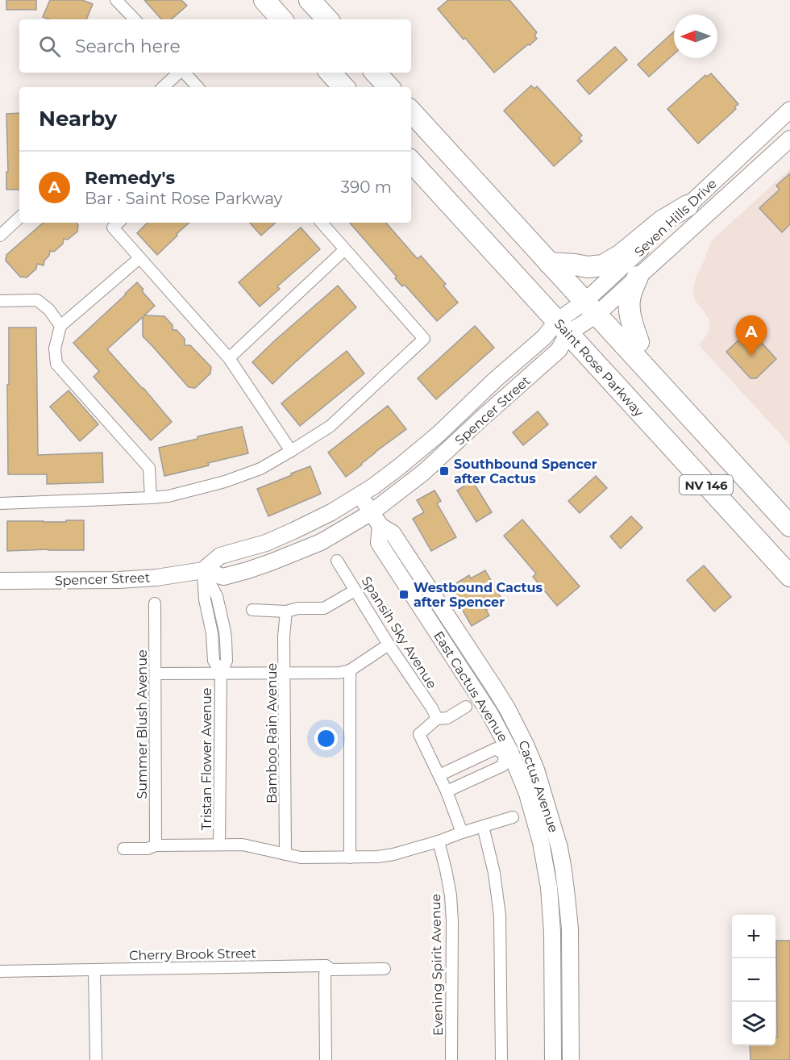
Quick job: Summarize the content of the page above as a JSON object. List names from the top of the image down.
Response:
{
  "streets": {
    "highway": ["Saint Rose Parkway", "NV 146"],
    "main road": [
      "Seven Hills Drive",
      "Spencer Street",
      "East Cactus Avenue",
      "Cactus Avenue"
    ],
    "street": [
      "Spansih Sky Avenue",
      "Summer Blush Avenue",
      "Bamboo Rain Avenue",
      "Tristan Flower Avenue",
      "Cherry Brook Street",
      "Evening Spirit Avenue"
    ]
  },
  "crossings": [
    ["Seven Hills Drive", "Saint Rose Parkway"],
    ["Seven Hills Drive", "Spencer Street"],
    ["Seven Hills Drive", "NV 146"],
    ["Saint Rose Parkway", "Spencer Street"],
    ["Spencer Street", "Tristan Flower Avenue"],
    ["Spencer Street", "Cactus Avenue"],
    ["East Cactus Avenue", "Cactus Avenue"]
  ],
  "places": {
    "transit": ["Southbound Spencer after Cactus", "Westbound Cactus after Spencer"]
  },
  "north": "left",
  "page": {
    "search": "Search here",
    "heading": "Nearby",
    "list": [
      {
        "mark": "A",
        "name": "Remedy's",
        "note": "Bar · Saint Rose Parkway",
        "value": "390 m"
      }
    ],
    "pins": "A",
    "map_buttons": ["+", "−"]
  }
}
